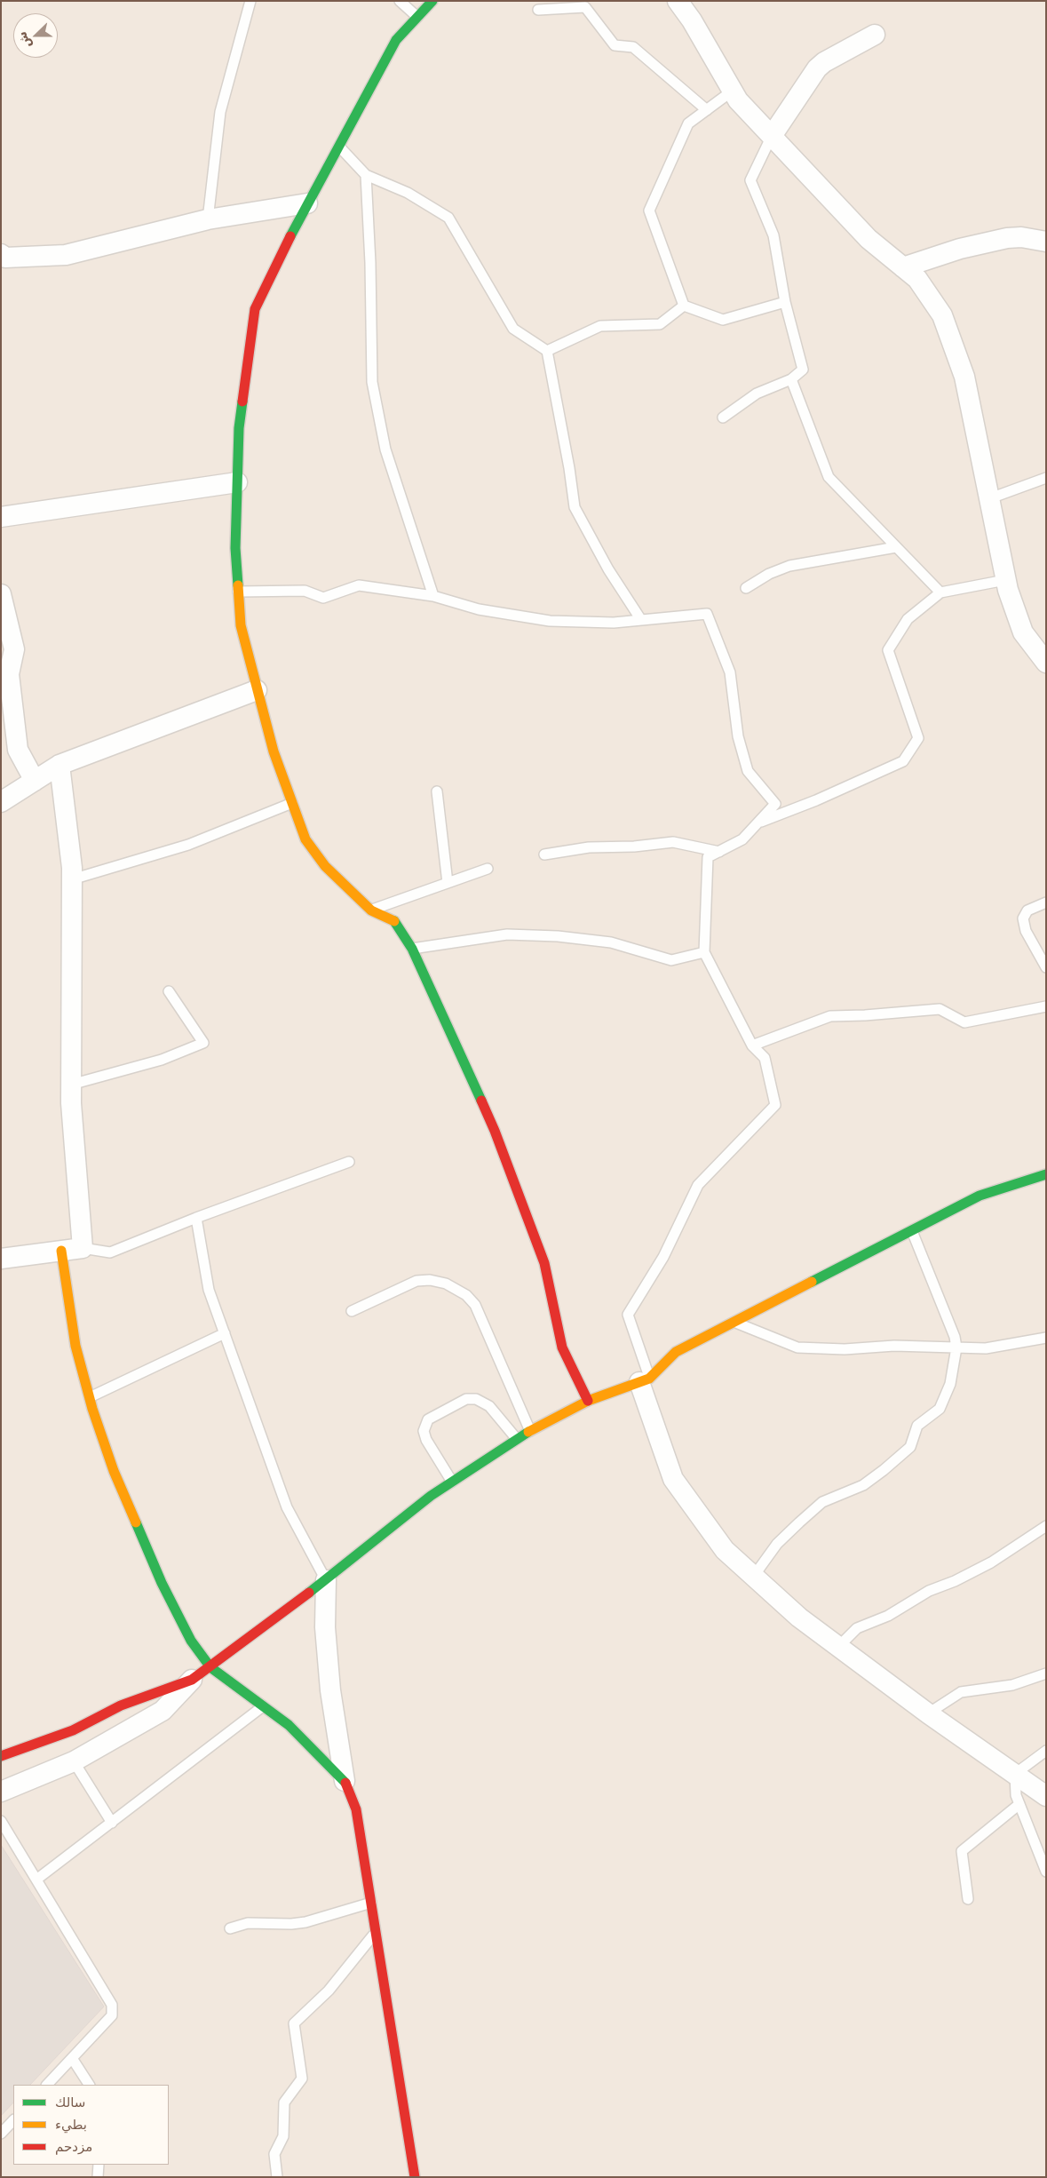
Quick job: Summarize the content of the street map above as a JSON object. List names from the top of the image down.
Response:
{
  "legend": ["سالك", "بطيء", "مزدحم"],
  "north": "left"
}
